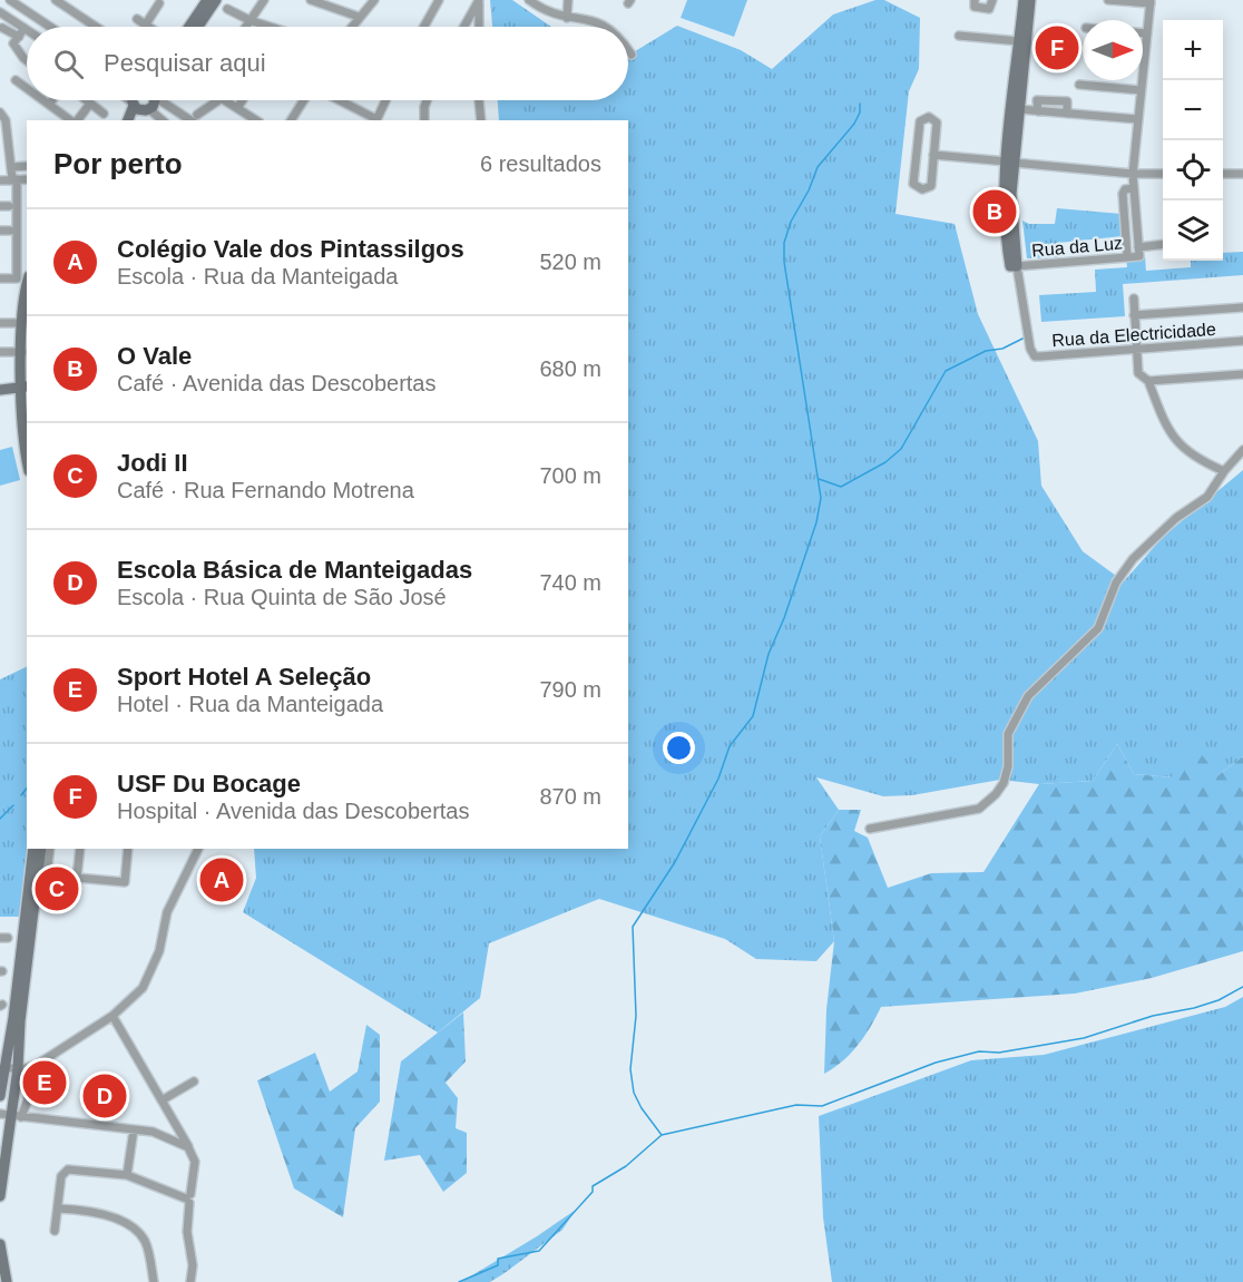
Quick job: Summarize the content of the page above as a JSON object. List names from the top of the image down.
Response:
{
  "streets": {
    "street": ["Rua da Luz", "Rua da Electricidade"]
  },
  "crossings": [
    ["Rua da Luz", "Rua da Electricidade"]
  ],
  "north": "right",
  "page": {
    "map_buttons": ["+", "−"],
    "pins": [
      "F",
      "B",
      "A",
      "C",
      "E",
      "D"
    ],
    "search": "Pesquisar aqui",
    "heading": ["Por perto", "6 resultados"],
    "list": [
      {
        "mark": "A",
        "name": "Colégio Vale dos Pintassilgos",
        "note": "Escola · Rua da Manteigada",
        "value": "520 m"
      },
      {
        "mark": "B",
        "name": "O Vale",
        "note": "Café · Avenida das Descobertas",
        "value": "680 m"
      },
      {
        "mark": "C",
        "name": "Jodi II",
        "note": "Café · Rua Fernando Motrena",
        "value": "700 m"
      },
      {
        "mark": "D",
        "name": "Escola Básica de Manteigadas",
        "note": "Escola · Rua Quinta de São José",
        "value": "740 m"
      },
      {
        "mark": "E",
        "name": "Sport Hotel A Seleção",
        "note": "Hotel · Rua da Manteigada",
        "value": "790 m"
      },
      {
        "mark": "F",
        "name": "USF Du Bocage",
        "note": "Hospital · Avenida das Descobertas",
        "value": "870 m"
      }
    ]
  }
}
